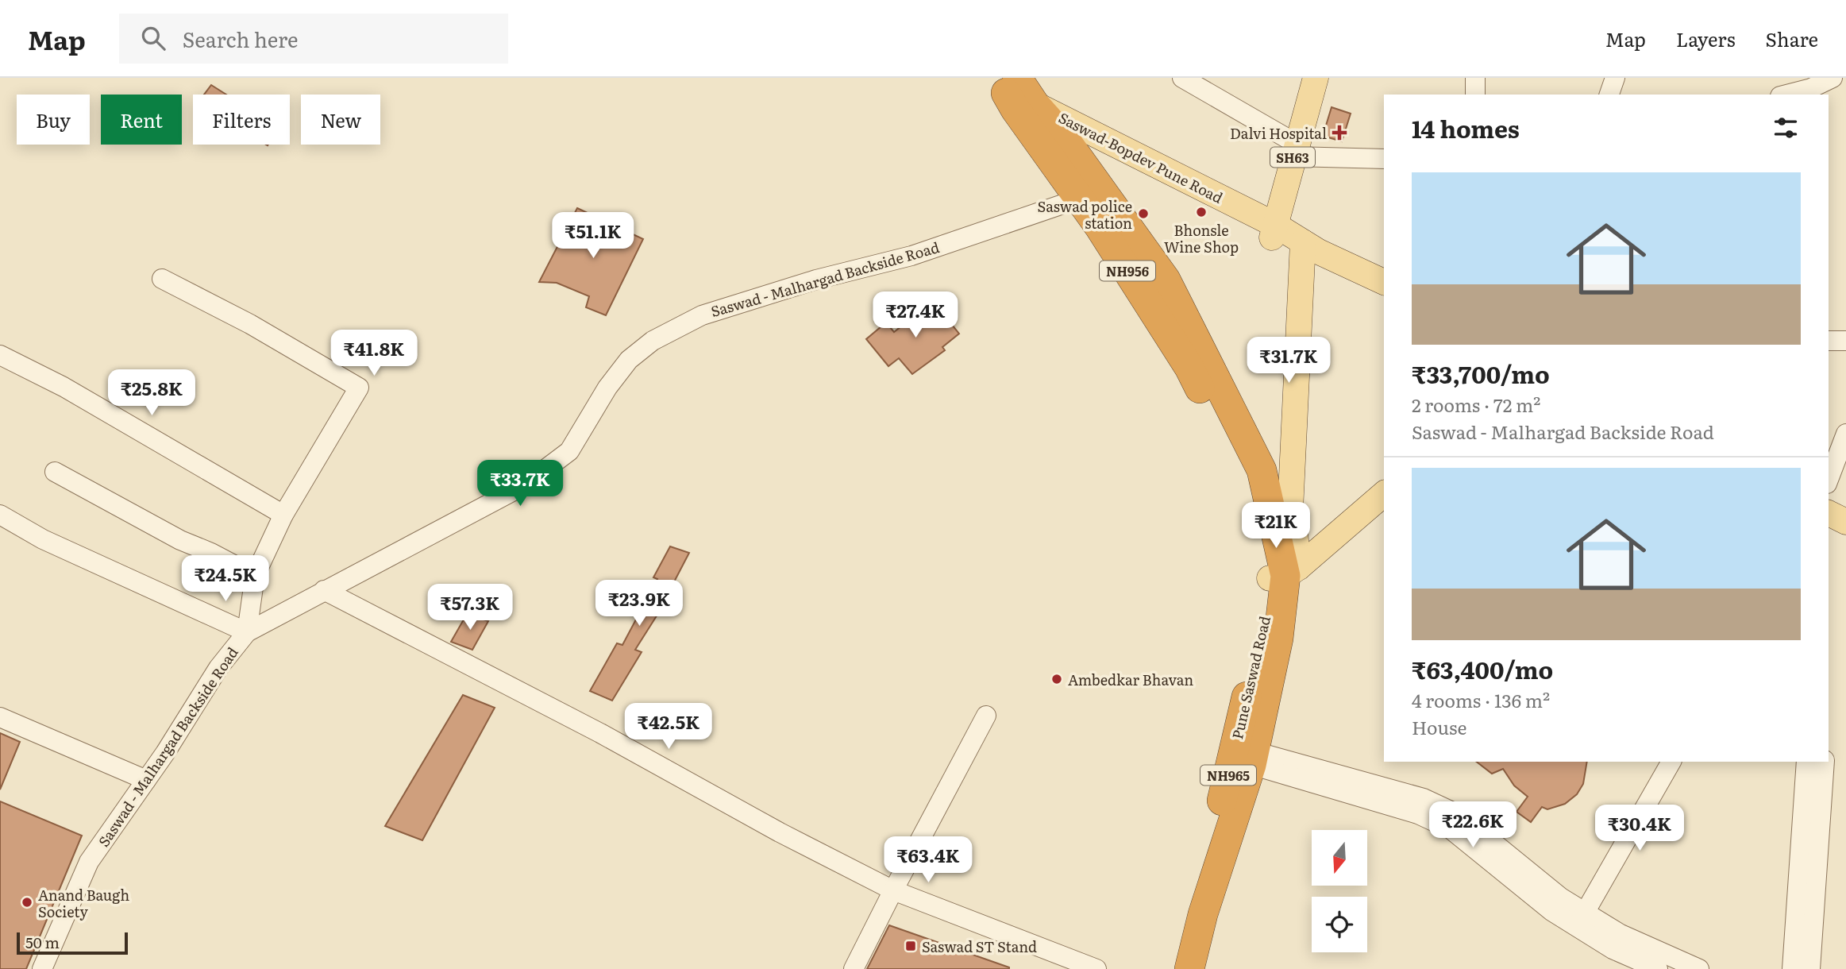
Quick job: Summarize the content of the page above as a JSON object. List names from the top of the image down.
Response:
{
  "streets": {
    "highway": ["NH956", "Pune Saswad Road", "NH965"],
    "main road": ["Saswad-Bopdev Pune Road", "SH63"],
    "street": ["Saswad - Malhargad Backside Road"]
  },
  "crossings": [
    ["Saswad-Bopdev Pune Road", "SH63"],
    ["Saswad-Bopdev Pune Road", "NH956"],
    ["NH956", "Saswad - Malhargad Backside Road"],
    ["NH956", "Pune Saswad Road"],
    ["NH956", "NH965"],
    ["Pune Saswad Road", "NH965"]
  ],
  "places": {
    "health": ["Dalvi Hospital"],
    "other": [
      "Bhonsle Wine Shop",
      "Saswad police station",
      "Ambedkar Bhavan",
      "Anand Baugh Society"
    ],
    "transit": ["Saswad ST Stand"]
  },
  "scale_bar": "50 m",
  "north": "bottom",
  "page": {
    "header": "Map",
    "search": "Search here",
    "nav": ["Map", "Layers", "Share"],
    "chip": [
      "Buy",
      "Rent",
      "Filters",
      "New"
    ],
    "heading": "14 homes",
    "list": [
      {
        "name": "₹33,700/mo",
        "note": "2 rooms · 72 m² · Saswad - Malhargad Backside Road"
      },
      {
        "name": "₹63,400/mo",
        "note": "4 rooms · 136 m² · House"
      }
    ],
    "price": [
      "₹51.1K",
      "₹27.4K",
      "₹41.8K",
      "₹31.7K",
      "₹25.8K",
      "₹33.7K",
      "₹21K",
      "₹24.5K",
      "₹23.9K",
      "₹57.3K",
      "₹42.5K",
      "₹22.6K",
      "₹30.4K",
      "₹63.4K"
    ],
    "scale": "50 m"
  }
}
